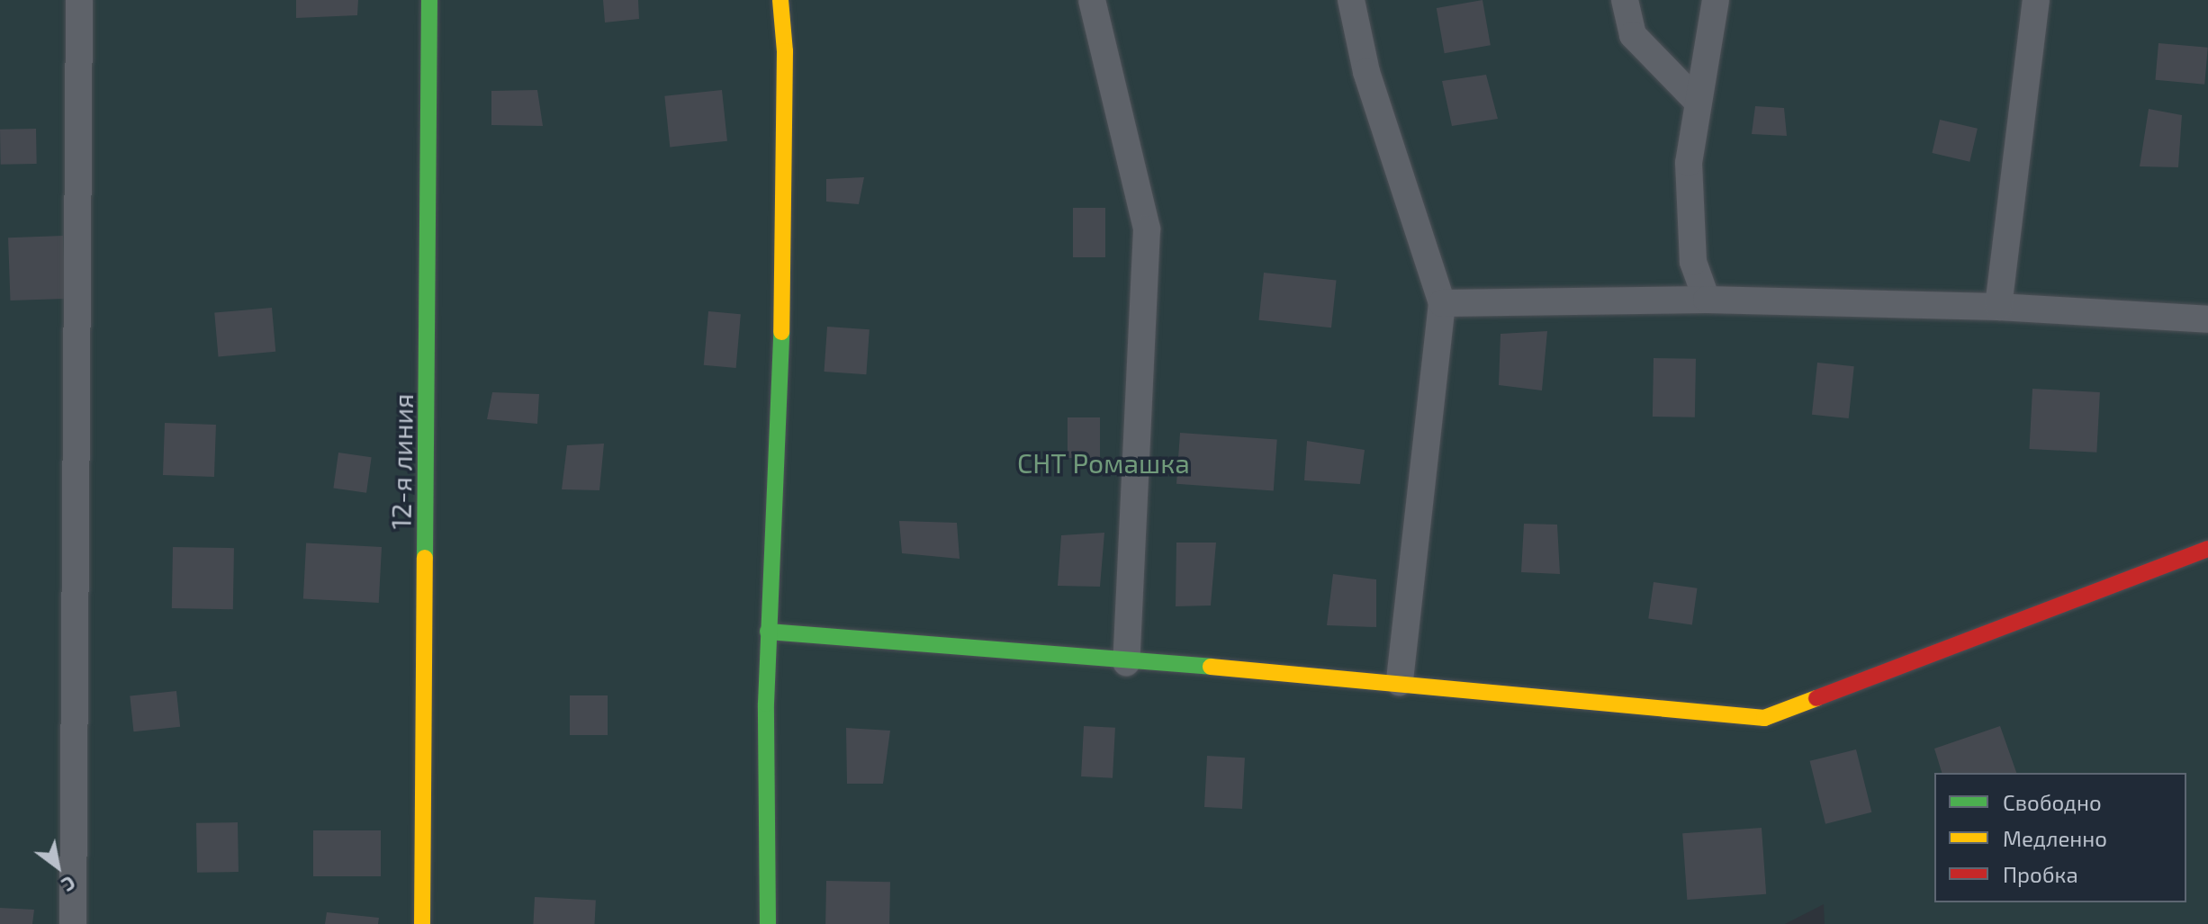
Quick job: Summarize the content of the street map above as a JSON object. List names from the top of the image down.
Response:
{
  "streets": {
    "street": ["12-я линия"]
  },
  "parks": ["СНТ Ромашка"],
  "legend": ["Свободно", "Медленно", "Пробка"],
  "north": "bottom right"
}
